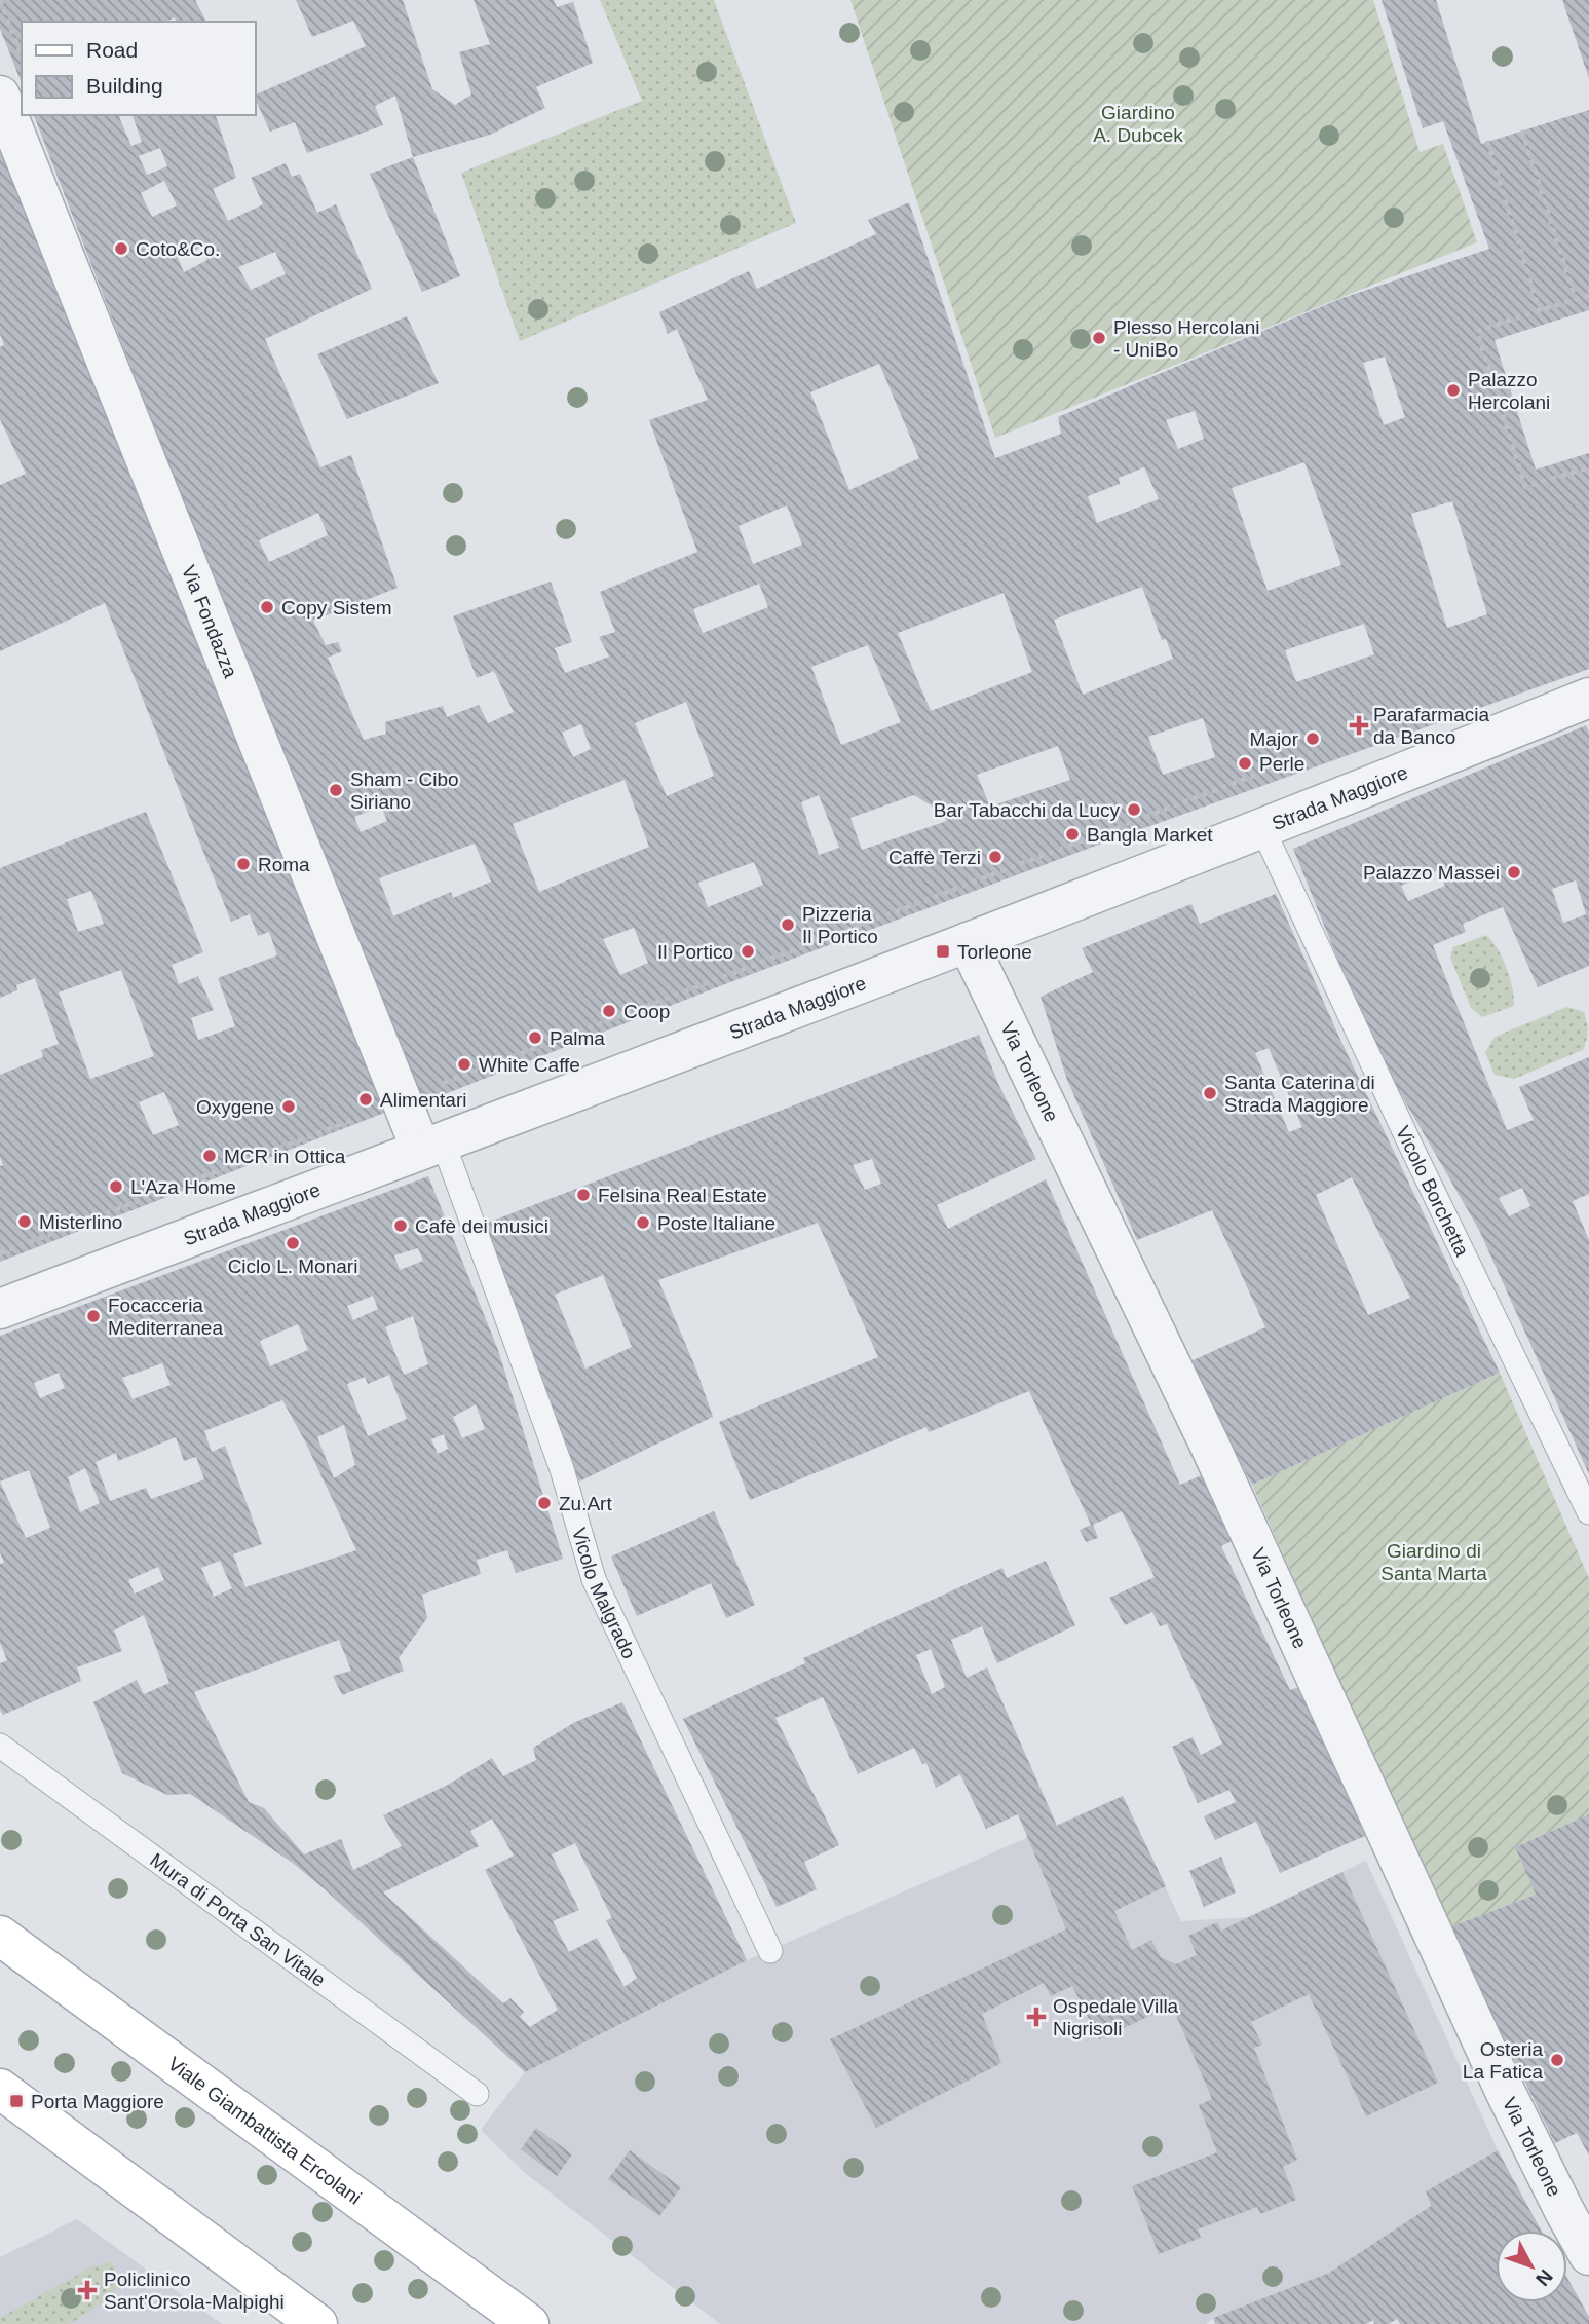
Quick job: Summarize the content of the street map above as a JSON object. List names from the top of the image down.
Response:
{
  "streets": {
    "main road": ["Viale Giambattista Ercolani"],
    "street": ["Via Fondazza", "Strada Maggiore", "Via Torleone"],
    "lane": ["Vicolo Borchetta", "Vicolo Malgrado", "Mura di Porta San Vitale"]
  },
  "crossings": [
    ["Via Fondazza", "Strada Maggiore"],
    ["Via Fondazza", "Vicolo Malgrado"],
    ["Strada Maggiore", "Via Torleone"],
    ["Strada Maggiore", "Vicolo Borchetta"],
    ["Strada Maggiore", "Vicolo Malgrado"]
  ],
  "parks": ["Giardino A. Dubcek", "Giardino di Santa Marta"],
  "places": {
    "other": [
      "Coto&Co.",
      "Plesso Hercolani - UniBo",
      "Palazzo Hercolani",
      "Copy Sistem",
      "Major",
      "Perle",
      "Sham - Cibo Siriano",
      "Bar Tabacchi da Lucy",
      "Bangla Market",
      "Caffè Terzi",
      "Roma",
      "Palazzo Massei",
      "Pizzeria Il Portico",
      "Il Portico",
      "Coop",
      "Palma",
      "White Caffe",
      "Santa Caterina di Strada Maggiore",
      "Alimentari",
      "Oxygene",
      "MCR in Ottica",
      "L'Aza Home",
      "Felsina Real Estate",
      "Misterlino",
      "Poste Italiane",
      "Cafè dei musici",
      "Ciclo L. Monari",
      "Focacceria Mediterranea",
      "Zu.Art",
      "Osteria La Fatica"
    ],
    "health": ["Parafarmacia da Banco", "Ospedale Villa Nigrisoli", "Policlinico Sant'Orsola-Malpighi"],
    "transit": ["Torleone", "Porta Maggiore"]
  },
  "legend": ["Road", "Building"],
  "north": "bottom right"
}
